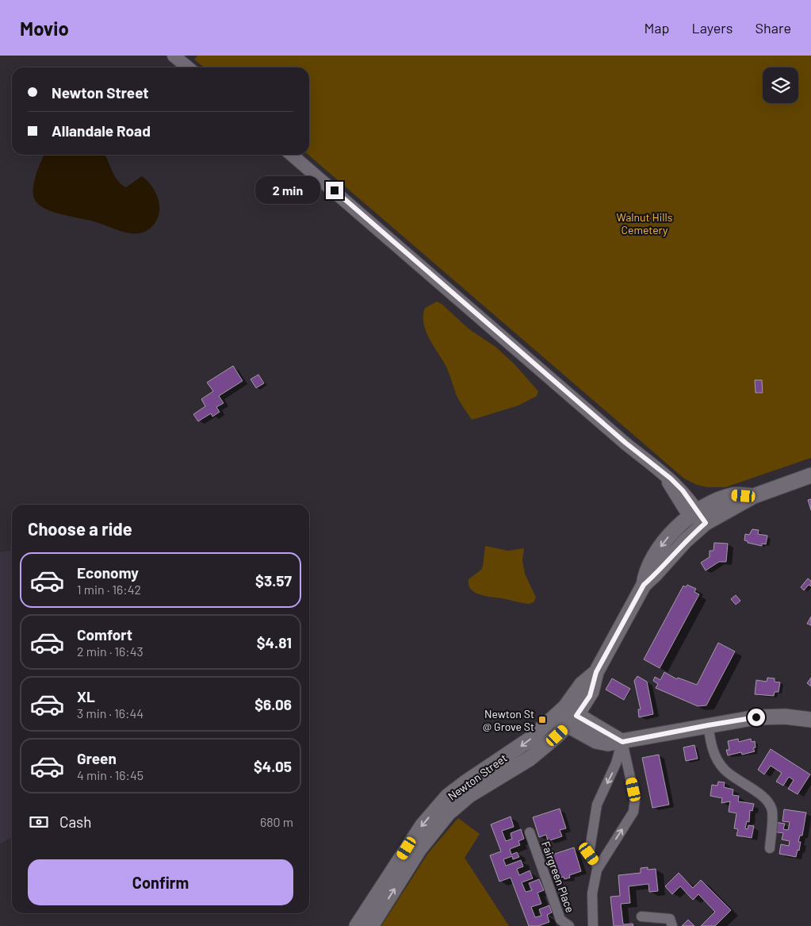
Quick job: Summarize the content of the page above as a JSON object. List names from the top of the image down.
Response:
{
  "streets": {
    "main road": ["Newton Street"],
    "street": ["Fairgreen Place"]
  },
  "parks": ["Walnut Hills Cemetery"],
  "places": {
    "transit": ["Newton St @ Grove St"]
  },
  "page": {
    "header": "Movio",
    "nav": ["Map", "Layers", "Share"],
    "banner": ["Newton Street", "Allandale Road"],
    "bubble": "2 min",
    "heading": "Choose a ride",
    "list": [
      {
        "name": "Economy",
        "note": "1 min · 16:42",
        "value": "$3.57"
      },
      {
        "name": "Comfort",
        "note": "2 min · 16:43",
        "value": "$4.81"
      },
      {
        "name": "XL",
        "note": "3 min · 16:44",
        "value": "$6.06"
      },
      {
        "name": "Green",
        "note": "4 min · 16:45",
        "value": "$4.05"
      }
    ],
    "pay": ["Cash", "680 m"],
    "buttons": "Confirm"
  }
}
